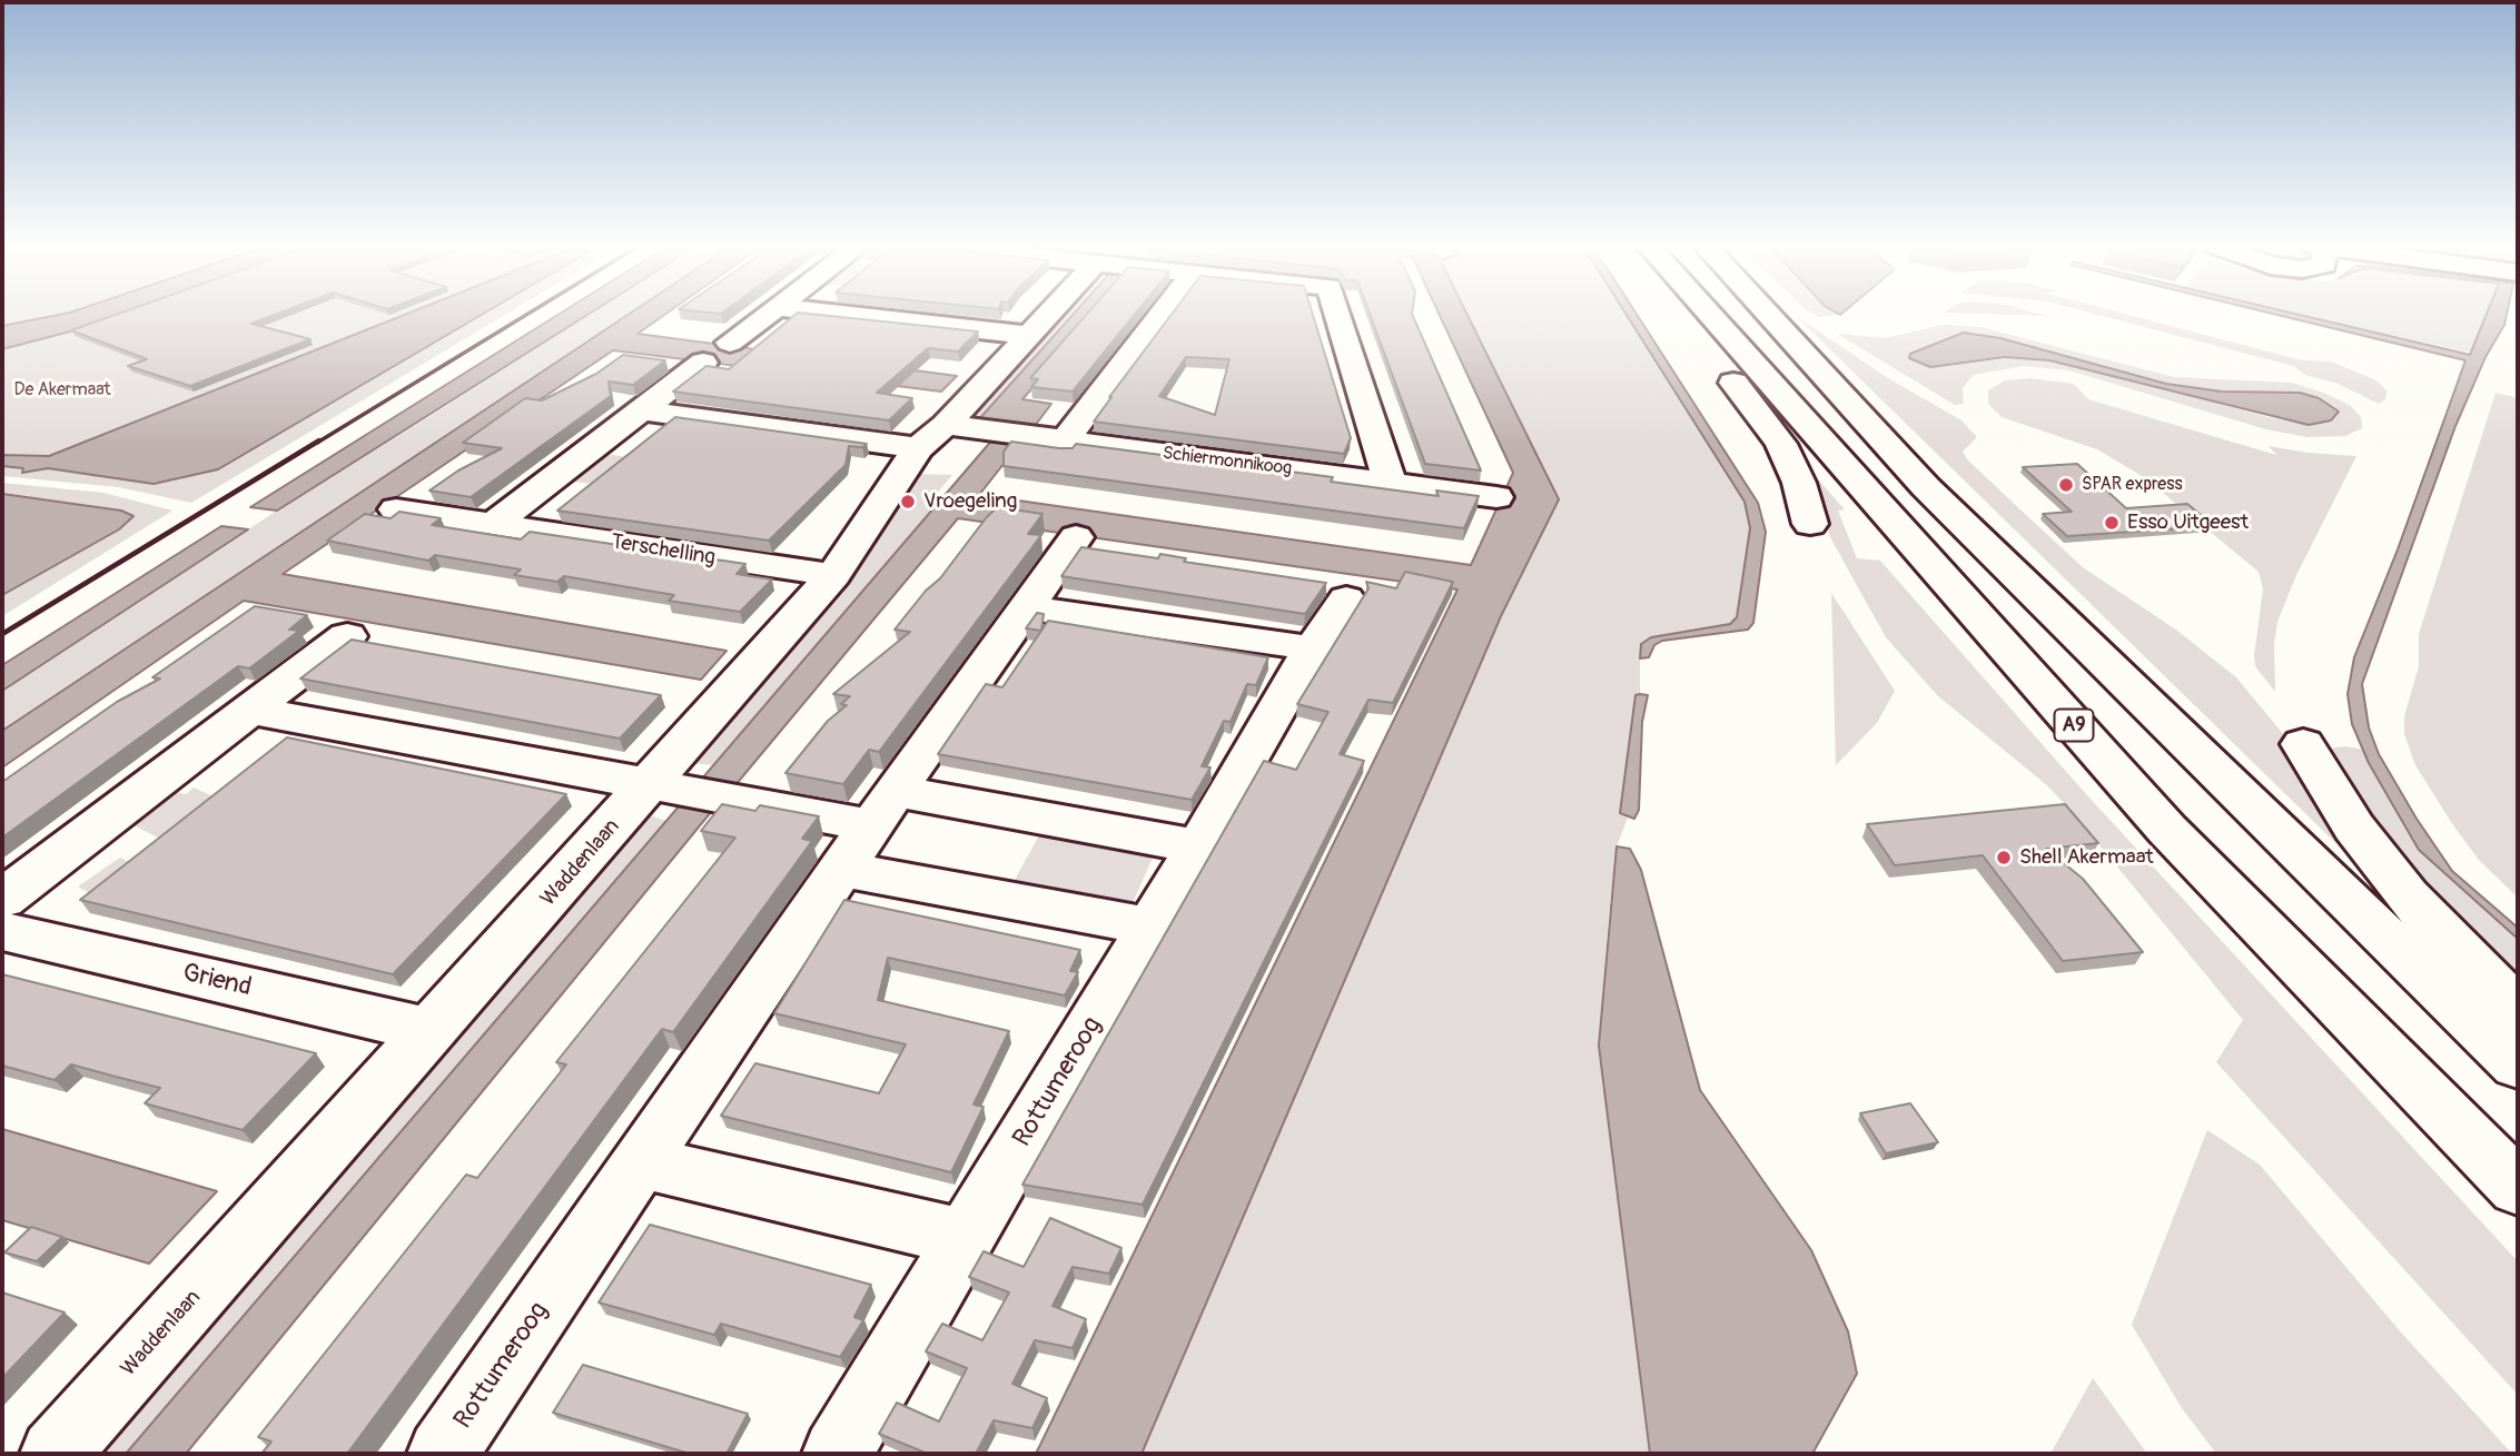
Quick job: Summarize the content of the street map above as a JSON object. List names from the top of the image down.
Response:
{
  "streets": {
    "main road": [
      "Schiermonnikoog",
      "Terschelling",
      "A9",
      "Waddenlaan",
      "Griend",
      "Rottumeroog"
    ]
  },
  "crossings": [
    ["Schiermonnikoog", "Waddenlaan"],
    ["Terschelling", "Waddenlaan"],
    ["Waddenlaan", "Griend"]
  ],
  "parks": ["De Akermaat"],
  "places": [
    "SPAR express",
    "Vroegeling",
    "Esso Uitgeest",
    "Shell Akermaat"
  ]
}
